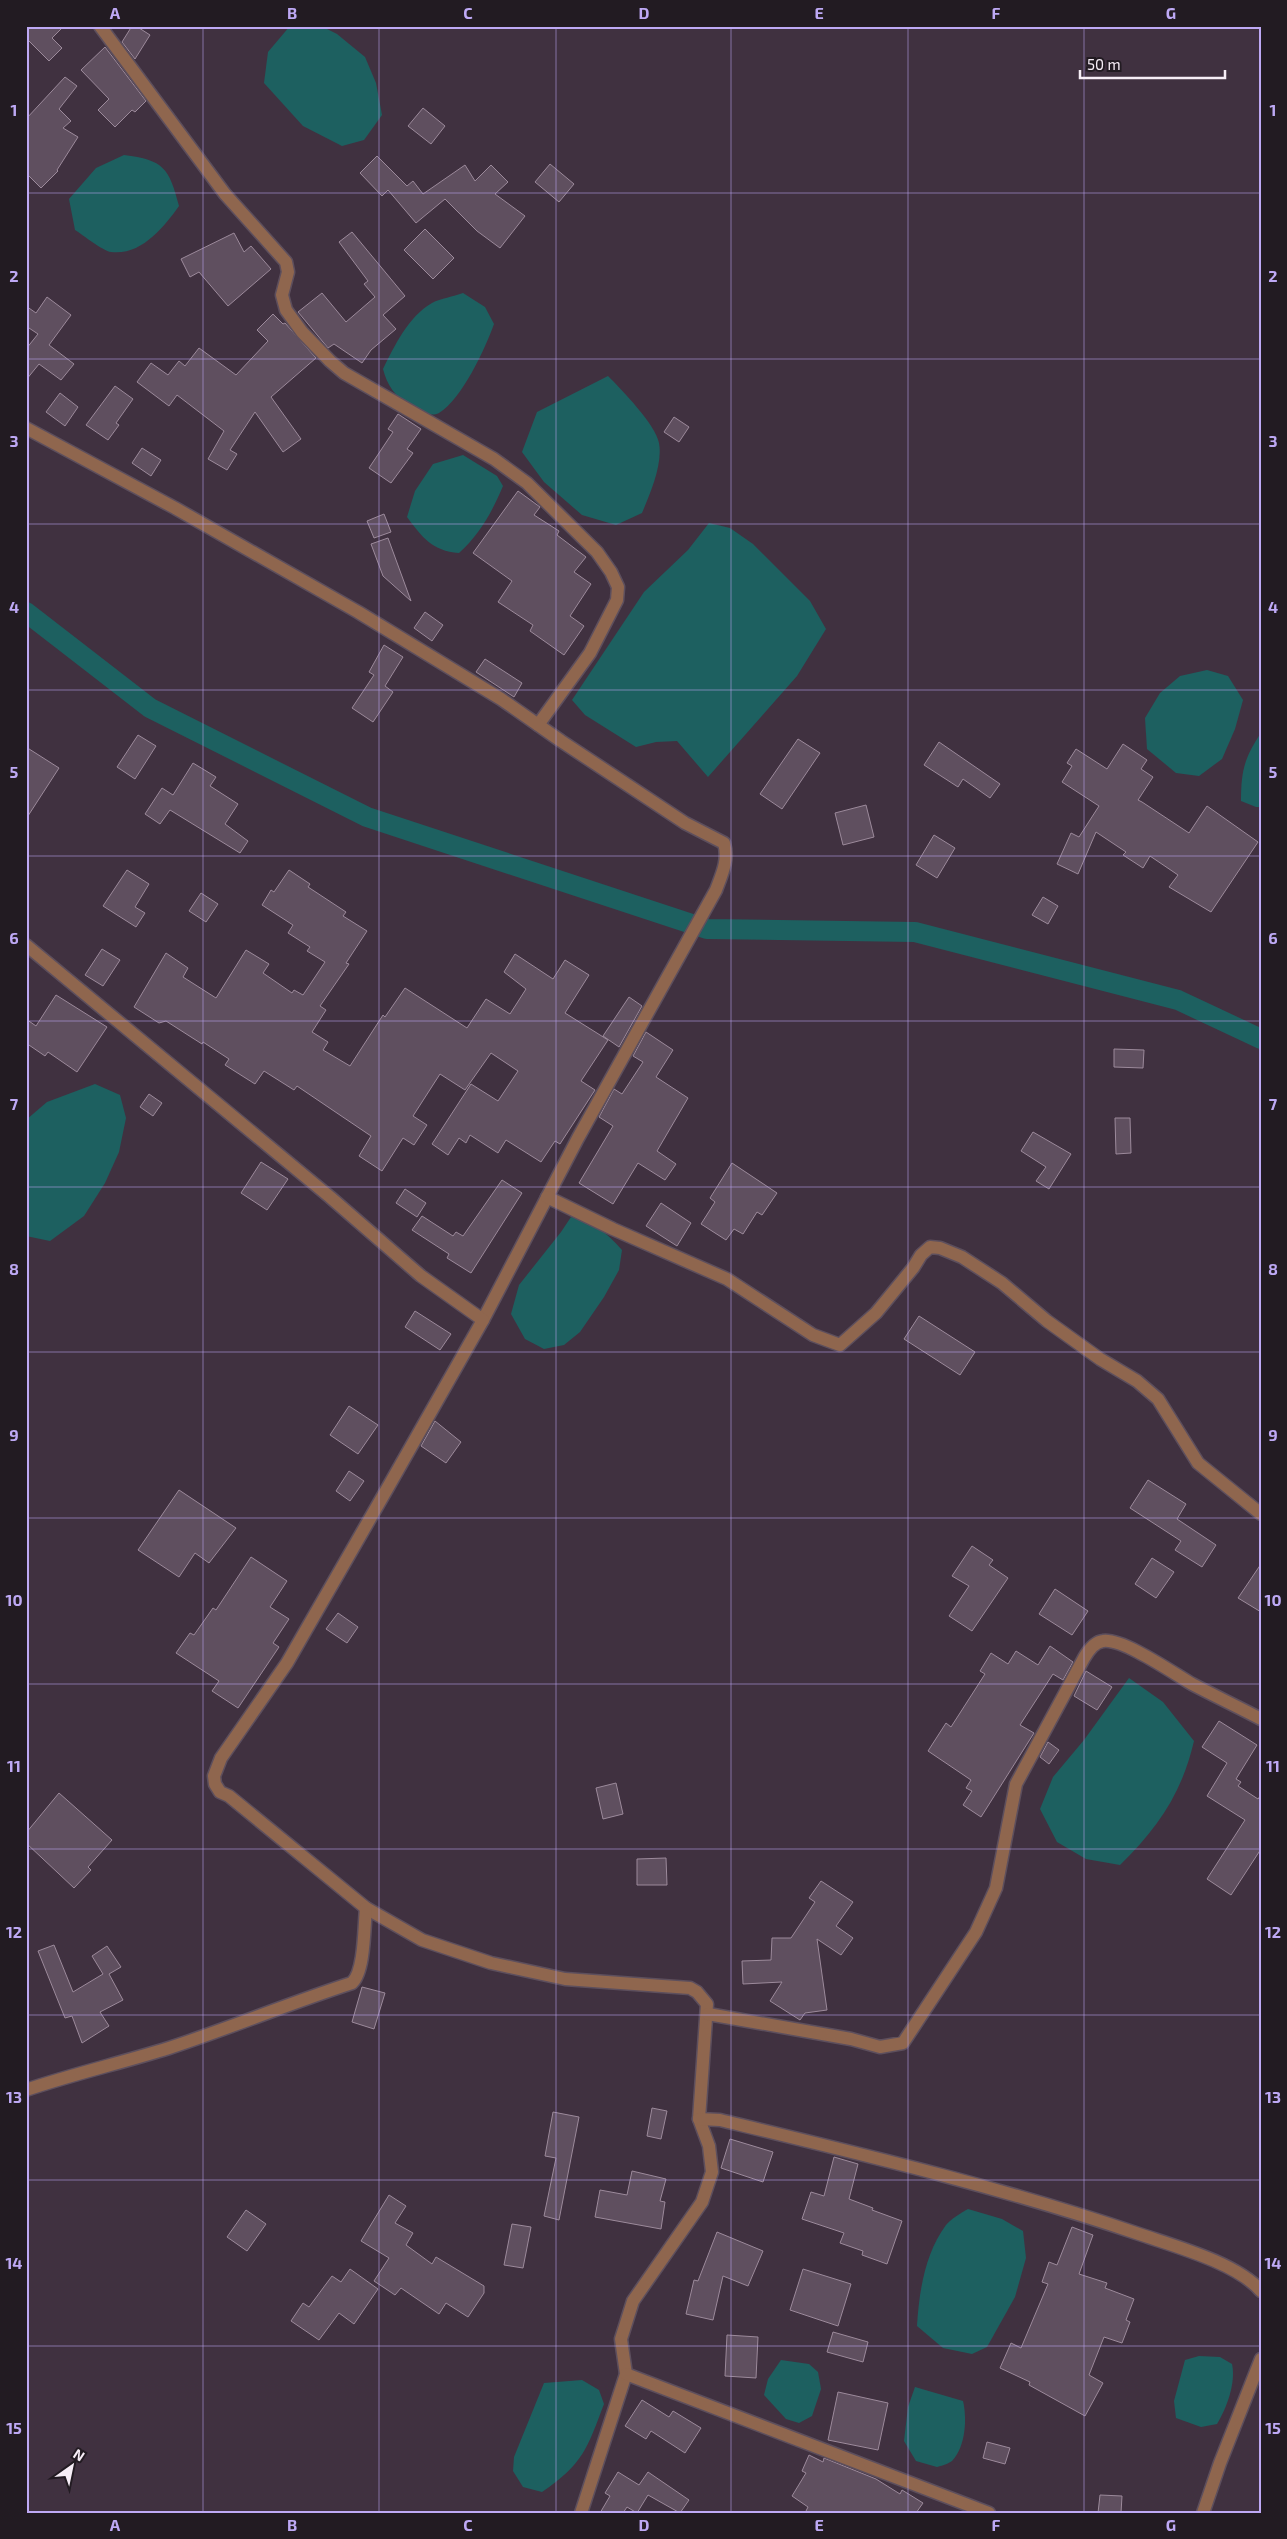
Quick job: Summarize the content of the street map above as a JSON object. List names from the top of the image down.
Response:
{
  "scale_bar": "50 m",
  "north": "top right",
  "grid": {
    "columns": [
      "A",
      "B",
      "C",
      "D",
      "E",
      "F",
      "G"
    ],
    "rows": [
      "1",
      "2",
      "3",
      "4",
      "5",
      "6",
      "7",
      "8",
      "9",
      "10",
      "11",
      "12",
      "13",
      "14",
      "15"
    ]
  }
}
